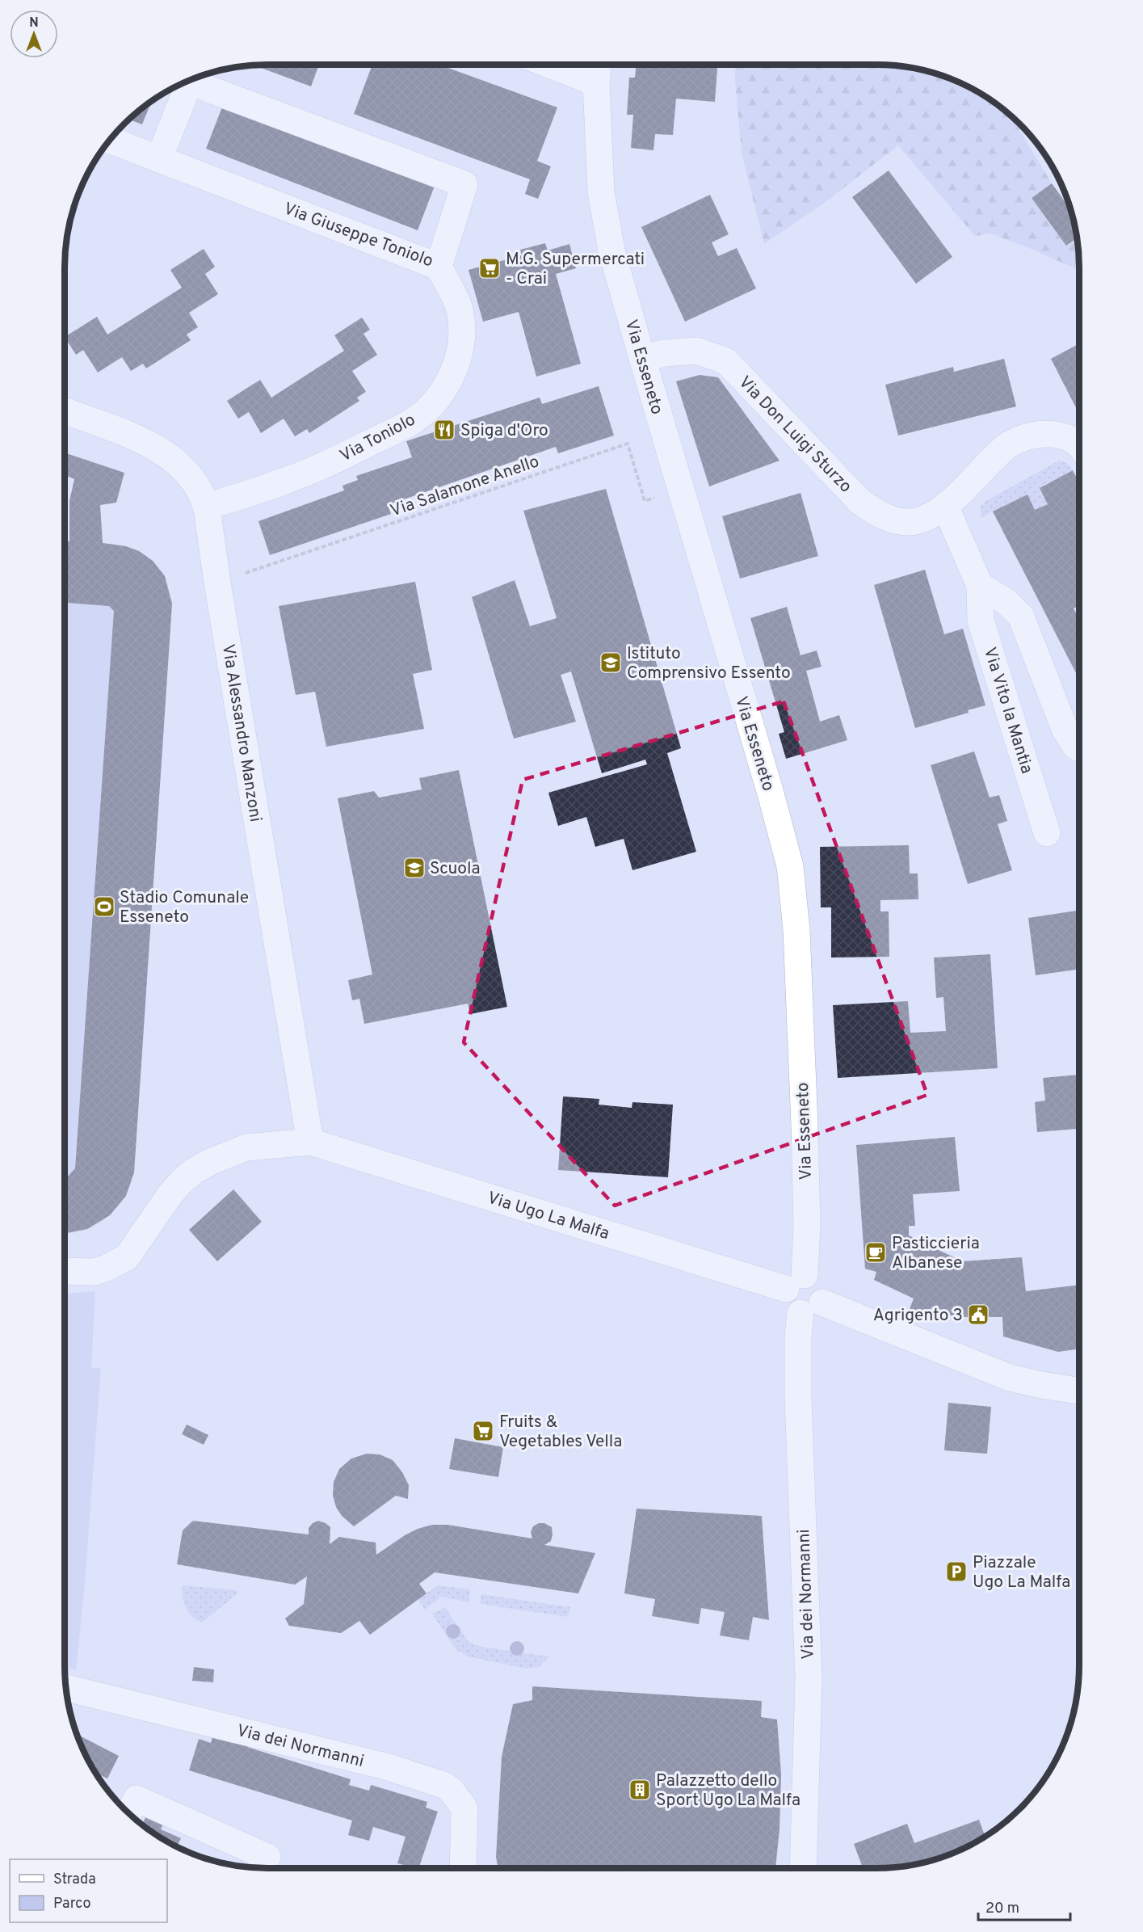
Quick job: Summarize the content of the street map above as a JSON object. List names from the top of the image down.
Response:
{
  "streets": {
    "street": [
      "Via Giuseppe Toniolo",
      "Via Esseneto",
      "Via Don Luigi Sturzo",
      "Via Toniolo",
      "Via Vito la Mantia",
      "Via Alessandro Manzoni",
      "Via Ugo La Malfa",
      "Via dei Normanni"
    ],
    "path": ["Via Salamone Anello"]
  },
  "crossings": [
    ["Via Giuseppe Toniolo", "Via Toniolo"],
    ["Via Esseneto", "Via Don Luigi Sturzo"],
    ["Via Esseneto", "Via Salamone Anello"],
    ["Via Esseneto", "Via Ugo La Malfa"],
    ["Via Esseneto", "Via dei Normanni"],
    ["Via Toniolo", "Via Alessandro Manzoni"],
    ["Via Salamone Anello", "Via Alessandro Manzoni"],
    ["Via Alessandro Manzoni", "Via Ugo La Malfa"],
    ["Via Ugo La Malfa", "Via dei Normanni"]
  ],
  "places": {
    "supermarket": ["M.G. Supermercati - Crai", "Fruits & Vegetables Vella"],
    "restaurant": ["Spiga d'Oro"],
    "school or university": ["Istituto Comprensivo Essento", "Scuola"],
    "sports": ["Stadio Comunale Esseneto"],
    "cafe": ["Pasticcieria Albanese"],
    "public building": ["Agrigento 3"],
    "parking": ["Piazzale Ugo La Malfa"],
    "building": ["Palazzetto dello Sport Ugo La Malfa"]
  },
  "legend": ["Strada", "Parco"],
  "scale_bar": "20 m",
  "north": "top"
}
